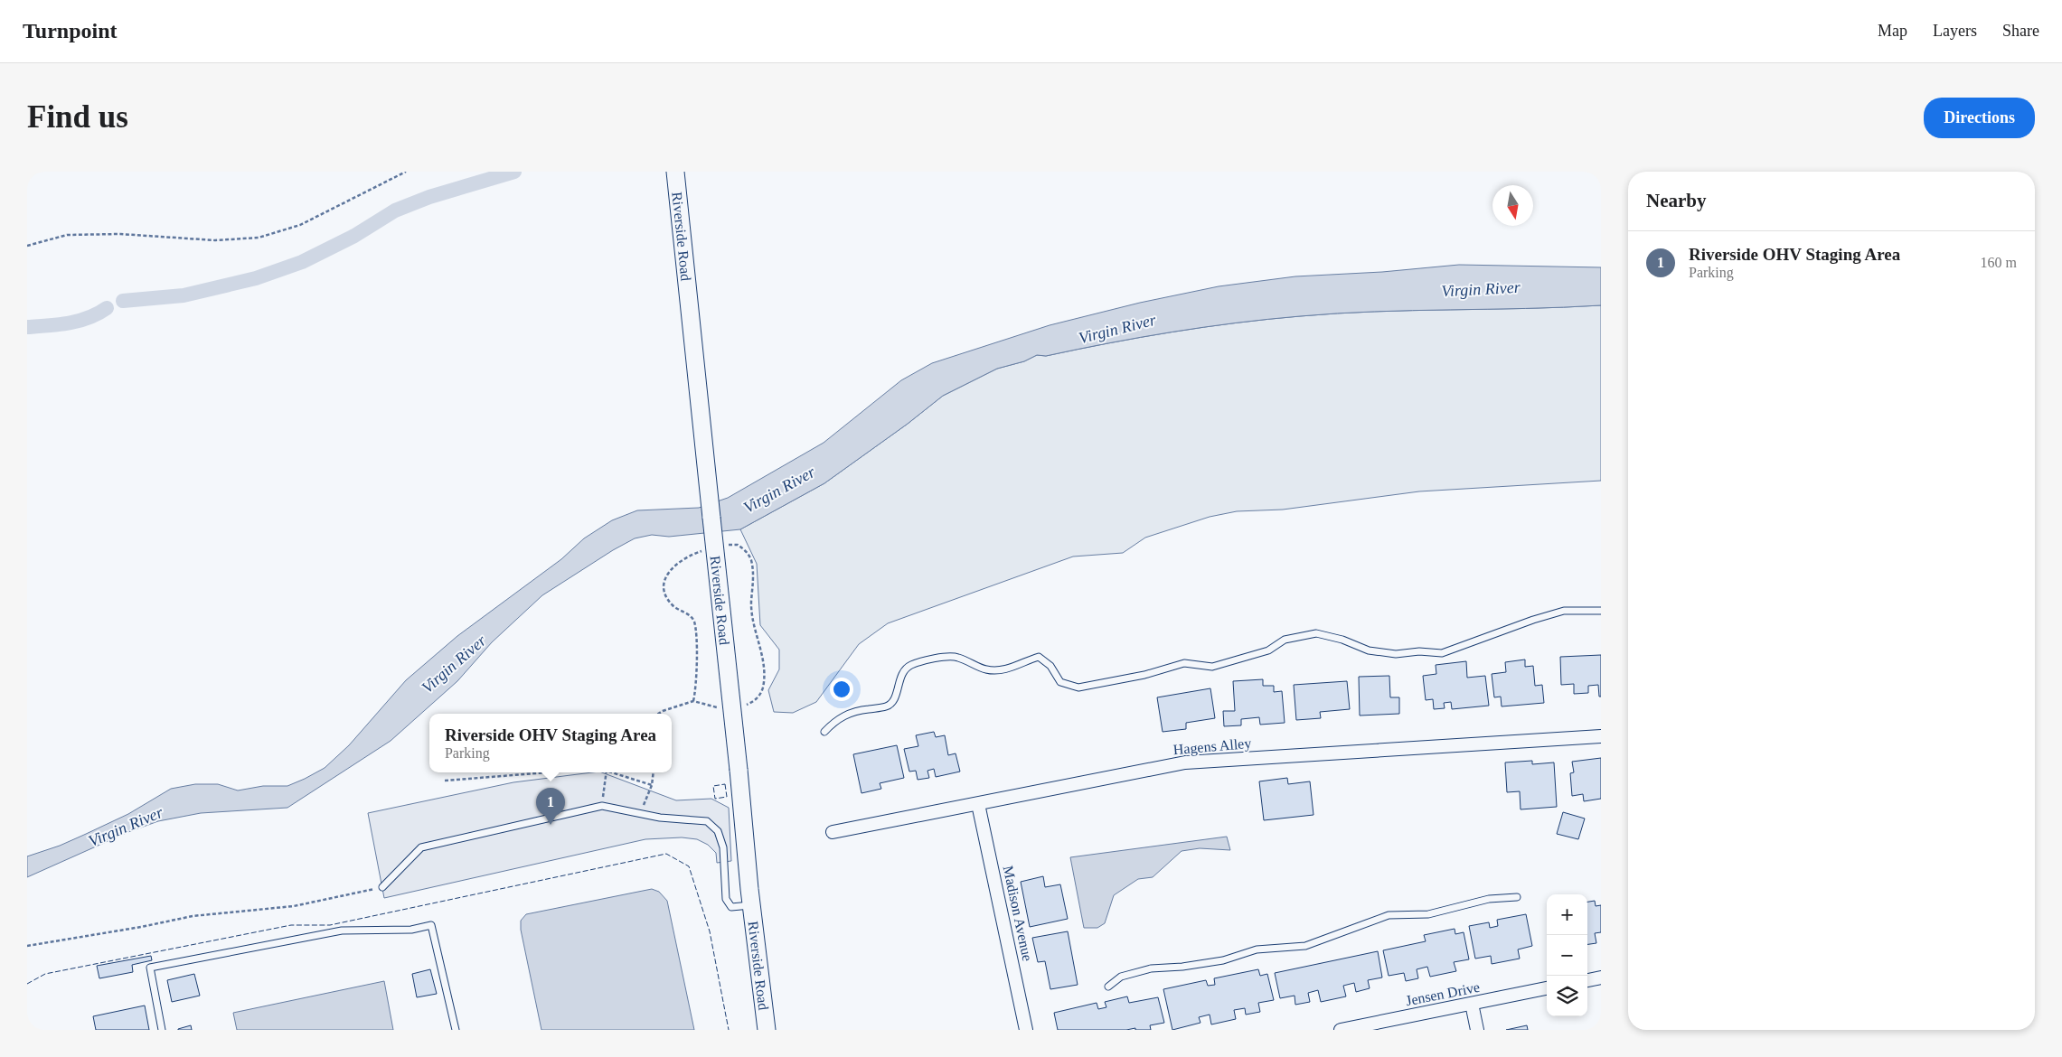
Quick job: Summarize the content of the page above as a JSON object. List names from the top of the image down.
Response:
{
  "streets": {
    "main road": ["Riverside Road"],
    "street": ["Hagens Alley", "Madison Avenue", "Jensen Drive"]
  },
  "crossings": [
    ["Hagens Alley", "Madison Avenue"]
  ],
  "water": ["Virgin River"],
  "north": "bottom",
  "page": {
    "header": "Turnpoint",
    "nav": ["Map", "Layers", "Share"],
    "buttons": "Directions",
    "title": "Find us",
    "heading": "Nearby",
    "list": [
      {
        "mark": "1",
        "name": "Riverside OHV Staging Area",
        "note": "Parking",
        "value": "160 m"
      }
    ],
    "popup": ["Riverside OHV Staging Area", "Parking"],
    "pins": "1",
    "map_buttons": ["+", "−"]
  }
}
